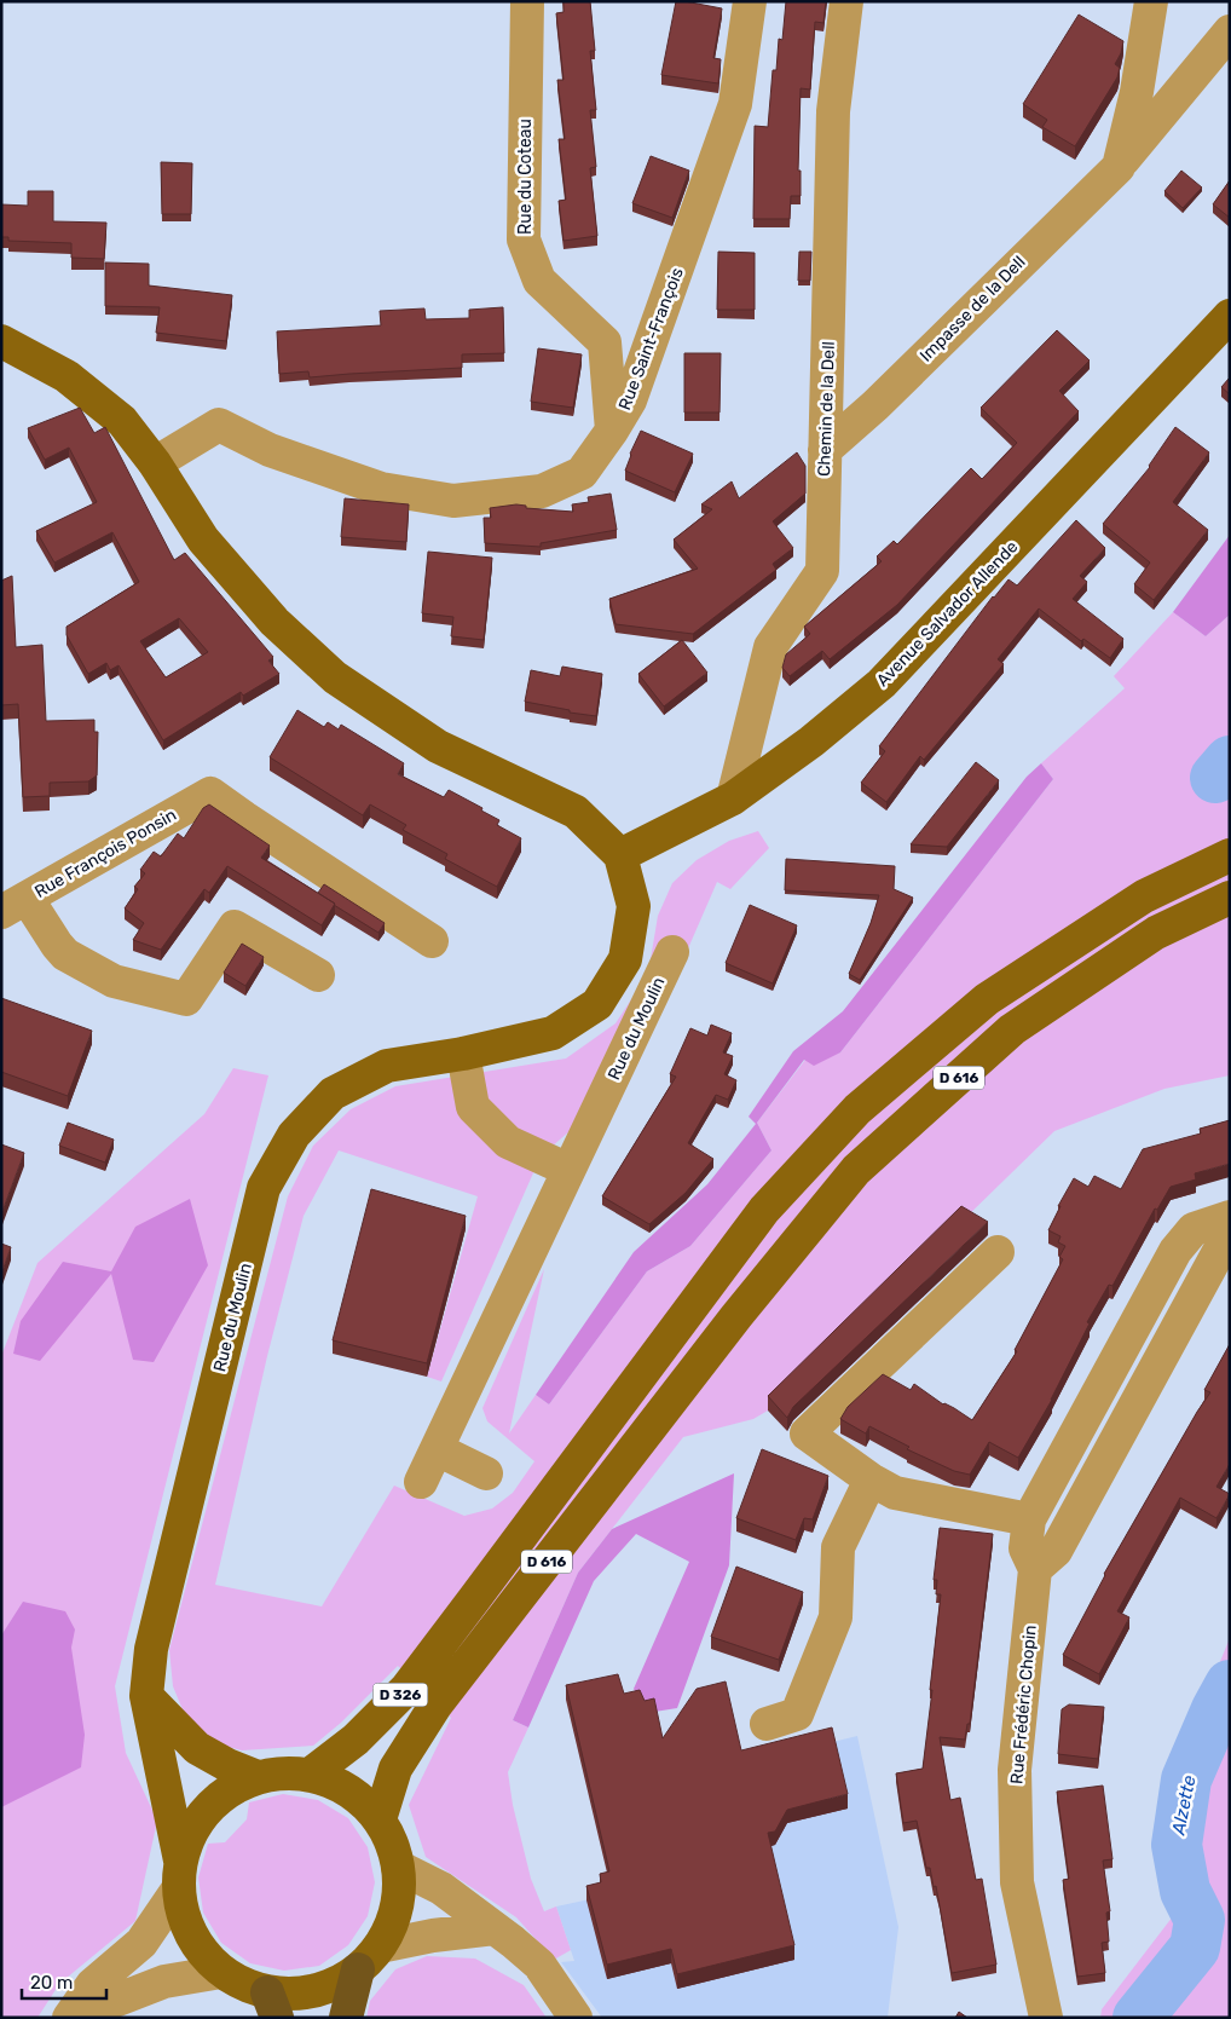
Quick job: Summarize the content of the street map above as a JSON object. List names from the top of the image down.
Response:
{
  "streets": {
    "main road": [
      "Avenue Salvador Allende",
      "Rue du Moulin",
      "D 616",
      "D 326"
    ],
    "street": [
      "Rue du Coteau",
      "Impasse de la Dell",
      "Rue Saint-François",
      "Chemin de la Dell",
      "Rue François Ponsin",
      "Rue Frédéric Chopin"
    ]
  },
  "crossings": [
    ["Rue du Coteau", "Rue Saint-François"],
    ["Impasse de la Dell", "Chemin de la Dell"],
    ["Chemin de la Dell", "Avenue Salvador Allende"],
    ["Avenue Salvador Allende", "Rue du Moulin"],
    ["Rue du Moulin", "D 616"],
    ["Rue du Moulin", "D 326"],
    ["D 616", "D 326"]
  ],
  "water": ["Alzette"],
  "scale_bar": "20 m"
}
